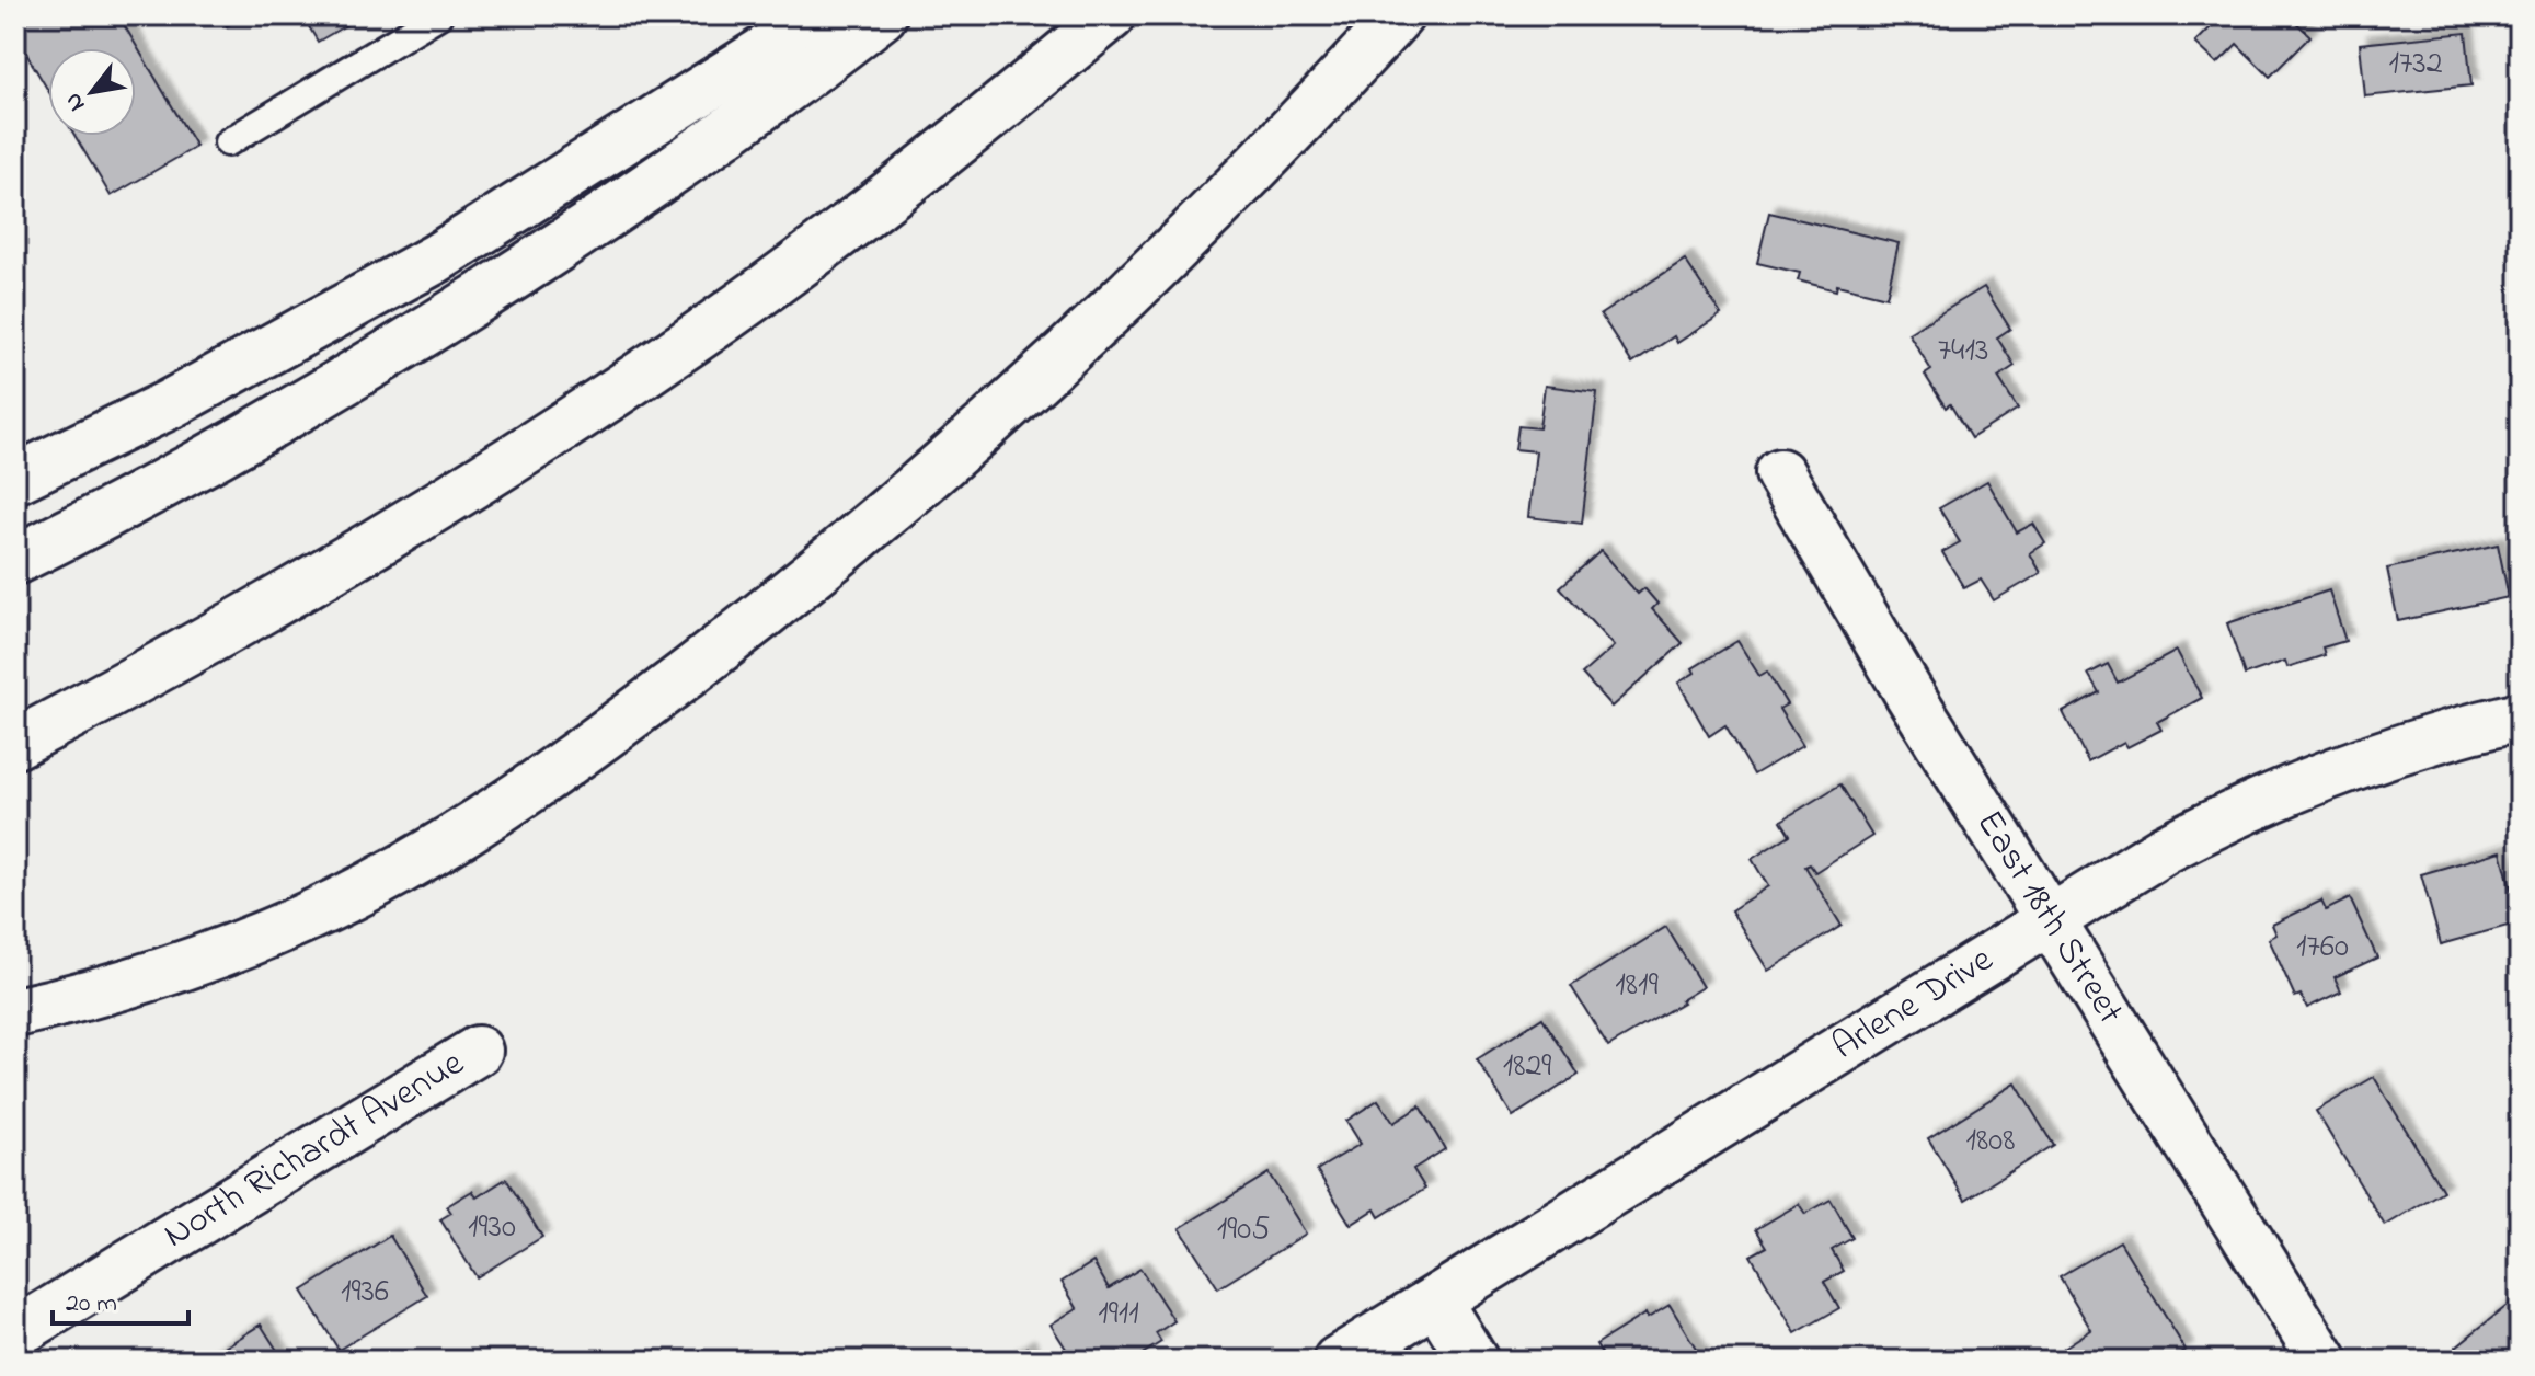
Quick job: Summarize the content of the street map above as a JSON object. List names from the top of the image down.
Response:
{
  "streets": {
    "main road": ["East 18th Street", "Arlene Drive", "North Richardt Avenue"]
  },
  "crossings": [
    ["East 18th Street", "Arlene Drive"]
  ],
  "house_numbers": [
    "1732",
    "7413",
    "1760",
    "1819",
    "1829",
    "1808",
    "1930",
    "1905",
    "1936",
    "1911"
  ],
  "scale_bar": "20 m",
  "north": "bottom left"
}
